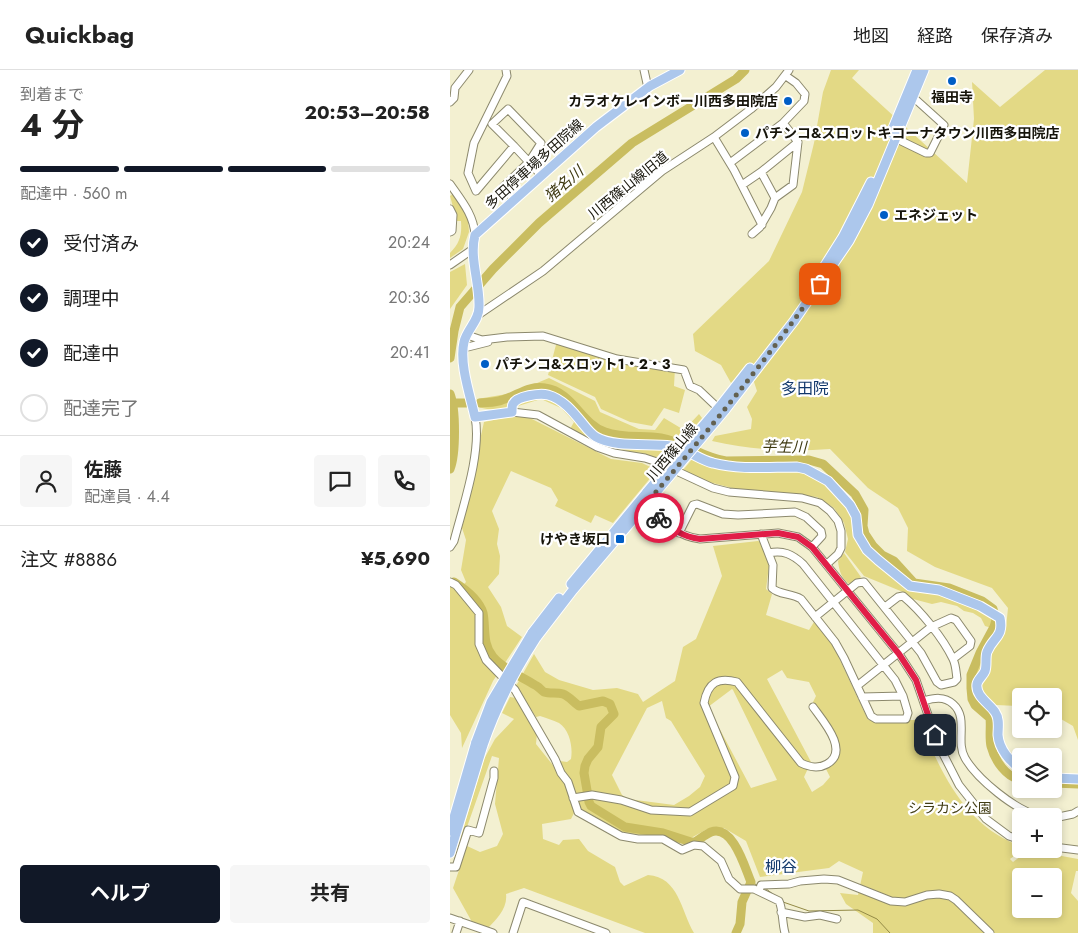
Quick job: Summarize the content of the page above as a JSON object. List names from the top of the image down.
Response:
{
  "streets": {
    "main road": ["多田停車場多田院線", "川西篠山線"],
    "street": ["川西篠山線旧道"]
  },
  "districts": ["多田院", "柳谷"],
  "water": ["猪名川", "芋生川"],
  "parks": ["シラカシ公園"],
  "places": {
    "other": [
      "福田寺",
      "カラオケレインボー川西多田院店",
      "パチンコ&スロットキコーナタウン川西多田院店",
      "エネジェット",
      "パチンコ&スロット1・2・3"
    ],
    "transit": ["けやき坂口"]
  },
  "page": {
    "header": "Quickbag",
    "nav": ["地図", "経路", "保存済み"],
    "heading": ["4 分", "到着まで", "20:53–20:58"],
    "panel": [
      "佐藤",
      "配達員 · 4.4",
      "注文 #8886",
      "¥5,690"
    ],
    "bar": "配達中 · 560 m",
    "list": [
      ["受付済み", "20:24"],
      ["調理中", "20:36"],
      ["配達中", "20:41"],
      "配達完了"
    ],
    "map_buttons": ["+", "−"],
    "buttons": ["ヘルプ", "共有"]
  }
}
